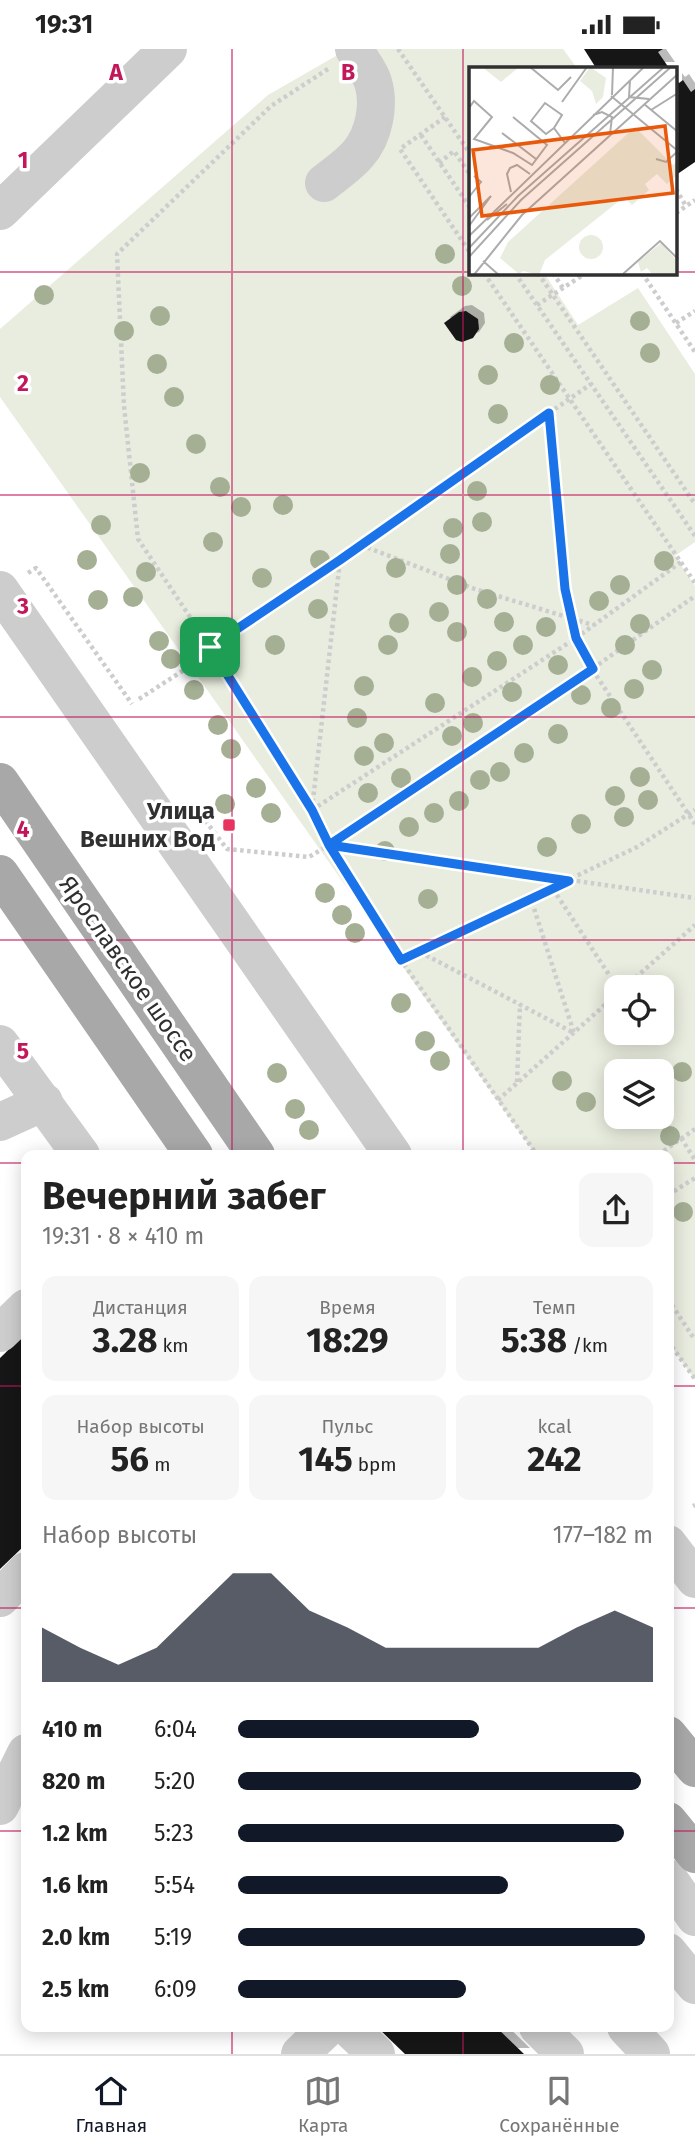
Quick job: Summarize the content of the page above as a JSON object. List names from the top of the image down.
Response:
{
  "streets": {
    "main road": ["Ярославское шоссе"]
  },
  "places": {
    "transit": ["Улица Вешних Вод"]
  },
  "page": {
    "status": "19:31",
    "heading": ["Вечерний забег", "19:31 · 8 × 410 m"],
    "stats": [
      ["Дистанция", "3.28 km"],
      ["Время", "18:29"],
      ["Темп", "5:38 /km"],
      ["Набор высоты", "56 m"],
      ["Пульс", "145 bpm"],
      ["kcal", "242"]
    ],
    "chart": ["Набор высоты", "177–182 m"],
    "list": [
      {
        "name": "410 m",
        "note": "6:04"
      },
      {
        "name": "820 m",
        "note": "5:20"
      },
      {
        "name": "1.2 km",
        "note": "5:23"
      },
      {
        "name": "1.6 km",
        "note": "5:54"
      },
      {
        "name": "2.0 km",
        "note": "5:19"
      },
      {
        "name": "2.5 km",
        "note": "6:09"
      }
    ],
    "tabs": ["Главная", "Карта", "Сохранённые"]
  },
  "grid": {
    "columns": ["A", "B"],
    "rows": [
      "1",
      "2",
      "3",
      "4",
      "5"
    ]
  }
}
